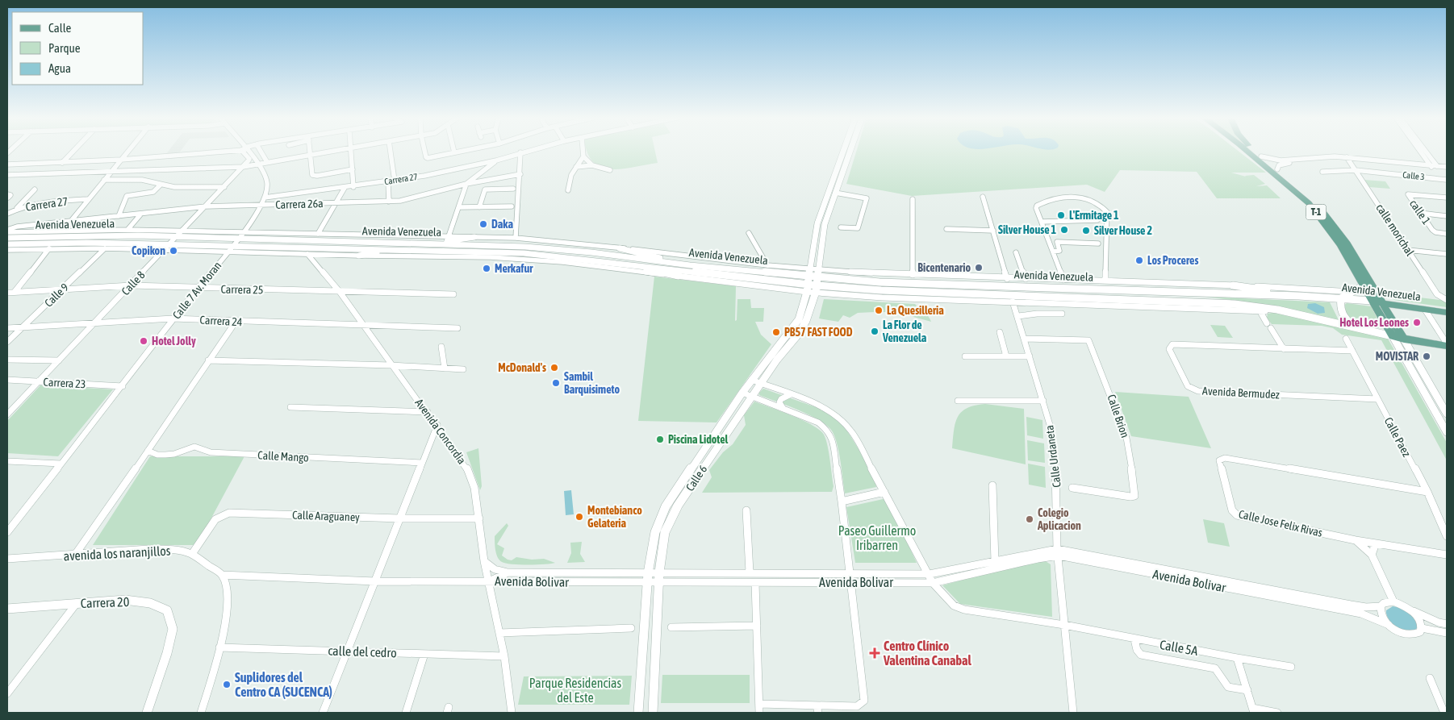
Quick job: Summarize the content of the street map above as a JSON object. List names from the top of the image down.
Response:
{
  "streets": {
    "main road": ["T-1", "Avenida Venezuela"],
    "street": [
      "Calle 3",
      "Carrera 27",
      "Carrera 26a",
      "calle 1",
      "calle morichal",
      "Calle 8",
      "Carrera 25",
      "Calle 7 Av. Moran",
      "Calle 9",
      "Carrera 24",
      "Carrera 23",
      "Avenida Bermudez",
      "Calle Brion",
      "Avenida Concordia",
      "Calle Paez",
      "Calle Mango",
      "Calle Urdaneta",
      "Calle 6",
      "Calle Araguaney",
      "Calle Jose Felix Rivas",
      "avenida los naranjillos",
      "Avenida Bolivar",
      "Carrera 20",
      "Calle 5A",
      "calle del cedro"
    ]
  },
  "crossings": [
    ["Calle 3", "calle morichal"],
    ["Carrera 27", "Calle 7 Av. Moran"],
    ["Carrera 26a", "Avenida Venezuela"],
    ["Carrera 26a", "Calle 8"],
    ["Carrera 26a", "Calle 7 Av. Moran"],
    ["T-1", "Avenida Venezuela"],
    ["Avenida Venezuela", "Calle 8"],
    ["Avenida Venezuela", "Calle 7 Av. Moran"],
    ["Avenida Venezuela", "Calle 9"],
    ["Avenida Venezuela", "Avenida Concordia"],
    ["Avenida Venezuela", "Calle Urdaneta"],
    ["Avenida Venezuela", "Calle 6"],
    ["Calle 8", "Carrera 25"],
    ["Calle 8", "Carrera 24"],
    ["Calle 8", "Carrera 23"],
    ["Carrera 25", "Calle 7 Av. Moran"],
    ["Carrera 25", "Calle 9"],
    ["Carrera 25", "Avenida Concordia"],
    ["Calle 7 Av. Moran", "Carrera 24"],
    ["Calle 7 Av. Moran", "Carrera 23"],
    ["Calle 9", "Carrera 24"],
    ["Carrera 24", "Avenida Concordia"],
    ["Avenida Bermudez", "Calle Paez"],
    ["Calle Brion", "Calle Urdaneta"],
    ["Avenida Concordia", "Calle Araguaney"],
    ["Avenida Concordia", "Avenida Bolivar"],
    ["Avenida Concordia", "calle del cedro"],
    ["Calle Paez", "Calle Jose Felix Rivas"],
    ["Calle Urdaneta", "Avenida Bolivar"],
    ["Calle Urdaneta", "Calle 5A"],
    ["Calle 6", "Avenida Bolivar"],
    ["Calle Araguaney", "avenida los naranjillos"],
    ["Avenida Bolivar", "Calle 5A"]
  ],
  "parks": ["Paseo Guillermo Iribarren", "Parque Residencias del Este"],
  "places": {
    "other": [
      "L'Ermitage 1",
      "Daka",
      "Silver House 1",
      "Silver House 2",
      "Copikon",
      "Los Proceres",
      "Bicentenario",
      "Merkafur",
      "La Quesilleria",
      "Hotel Los Leones",
      "La Flor de Venezuela",
      "PB57 FAST FOOD",
      "Hotel Jolly",
      "MOVISTAR",
      "McDonald's",
      "Sambil Barquisimeto",
      "Piscina Lidotel",
      "Montebianco Gelateria",
      "Colegio Aplicacion",
      "Suplidores del Centro CA (SUCENCA)"
    ],
    "health": ["Centro Clínico Valentina Canabal"]
  },
  "legend": ["Calle", "Parque", "Agua"]
}
